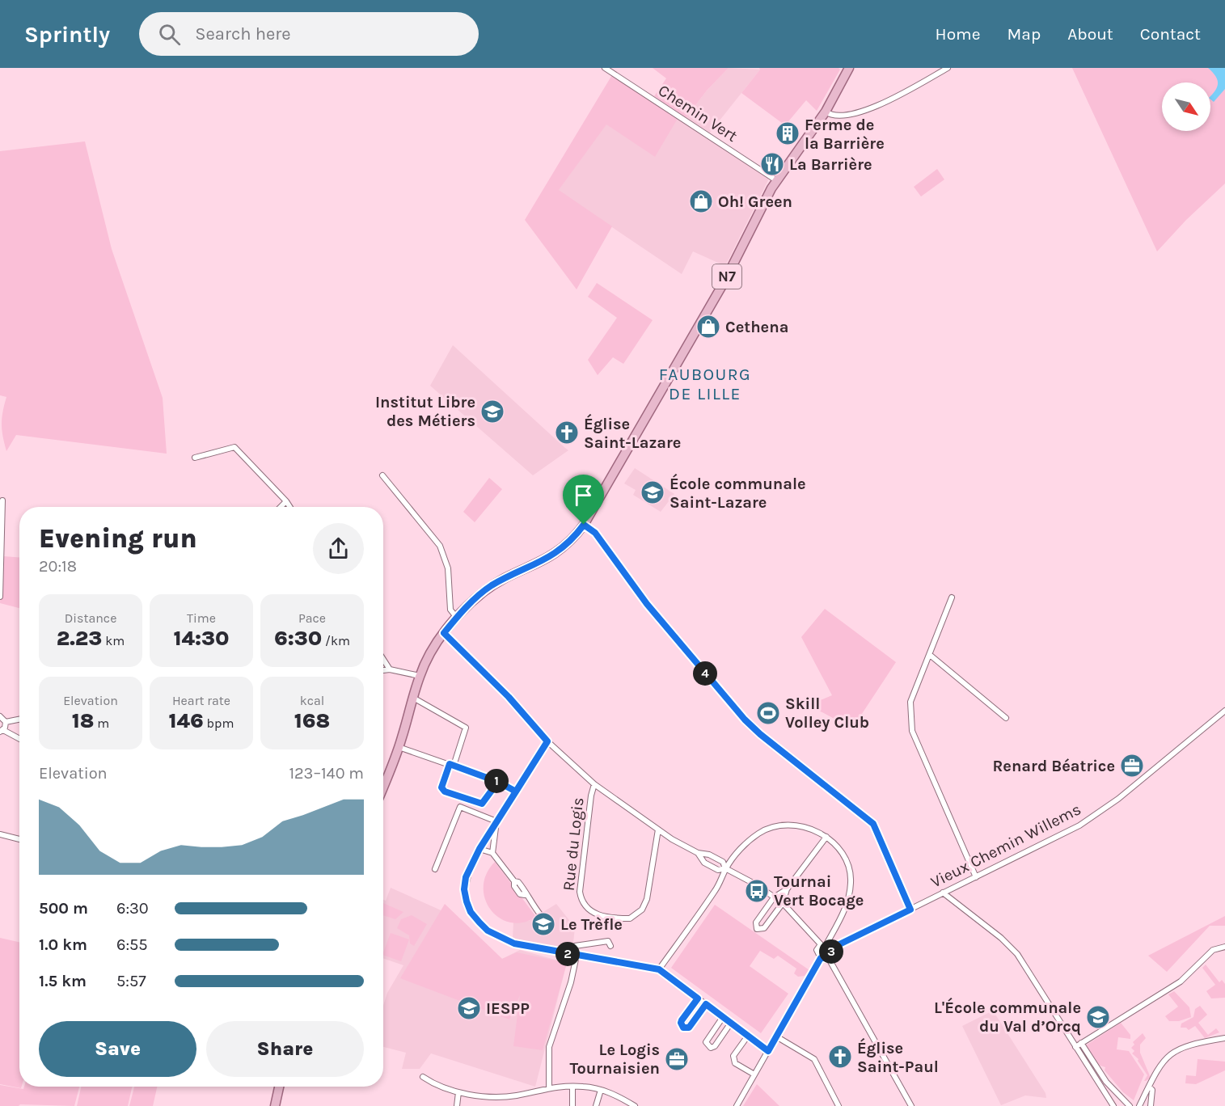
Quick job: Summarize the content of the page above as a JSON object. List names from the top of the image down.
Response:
{
  "streets": {
    "main road": ["N7"],
    "street": ["Chemin Vert", "Rue du Logis", "Vieux Chemin Willems"]
  },
  "crossings": [
    ["Chemin Vert", "N7"]
  ],
  "districts": ["FAUBOURG DE LILLE"],
  "places": {
    "building": ["Ferme de la Barrière"],
    "restaurant": ["La Barrière"],
    "shop": ["Oh! Green", "Cethena"],
    "school or university": [
      "Institut Libre des Métiers",
      "École communale Saint-Lazare",
      "Le Trèfle",
      "IESPP",
      "L'École communale du Val d’Orcq"
    ],
    "church": ["Église Saint-Lazare", "Église Saint-Paul"],
    "sports": ["Skill Volley Club"],
    "office": ["Renard Béatrice", "Le Logis Tournaisien"],
    "bus stop": ["Tournai Vert Bocage"]
  },
  "north": "bottom right",
  "page": {
    "header": "Sprintly",
    "search": "Search here",
    "nav": [
      "Home",
      "Map",
      "About",
      "Contact"
    ],
    "heading": ["Evening run", "20:18"],
    "stats": [
      ["Distance", "2.23 km"],
      ["Time", "14:30"],
      ["Pace", "6:30 /km"],
      ["Elevation", "18 m"],
      ["Heart rate", "146 bpm"],
      ["kcal", "168"]
    ],
    "pins": [
      "4",
      "1",
      "3",
      "2"
    ],
    "chart": ["Elevation", "123–140 m"],
    "list": [
      {
        "name": "500 m",
        "note": "6:30"
      },
      {
        "name": "1.0 km",
        "note": "6:55"
      },
      {
        "name": "1.5 km",
        "note": "5:57"
      }
    ],
    "buttons": ["Save", "Share"]
  }
}
